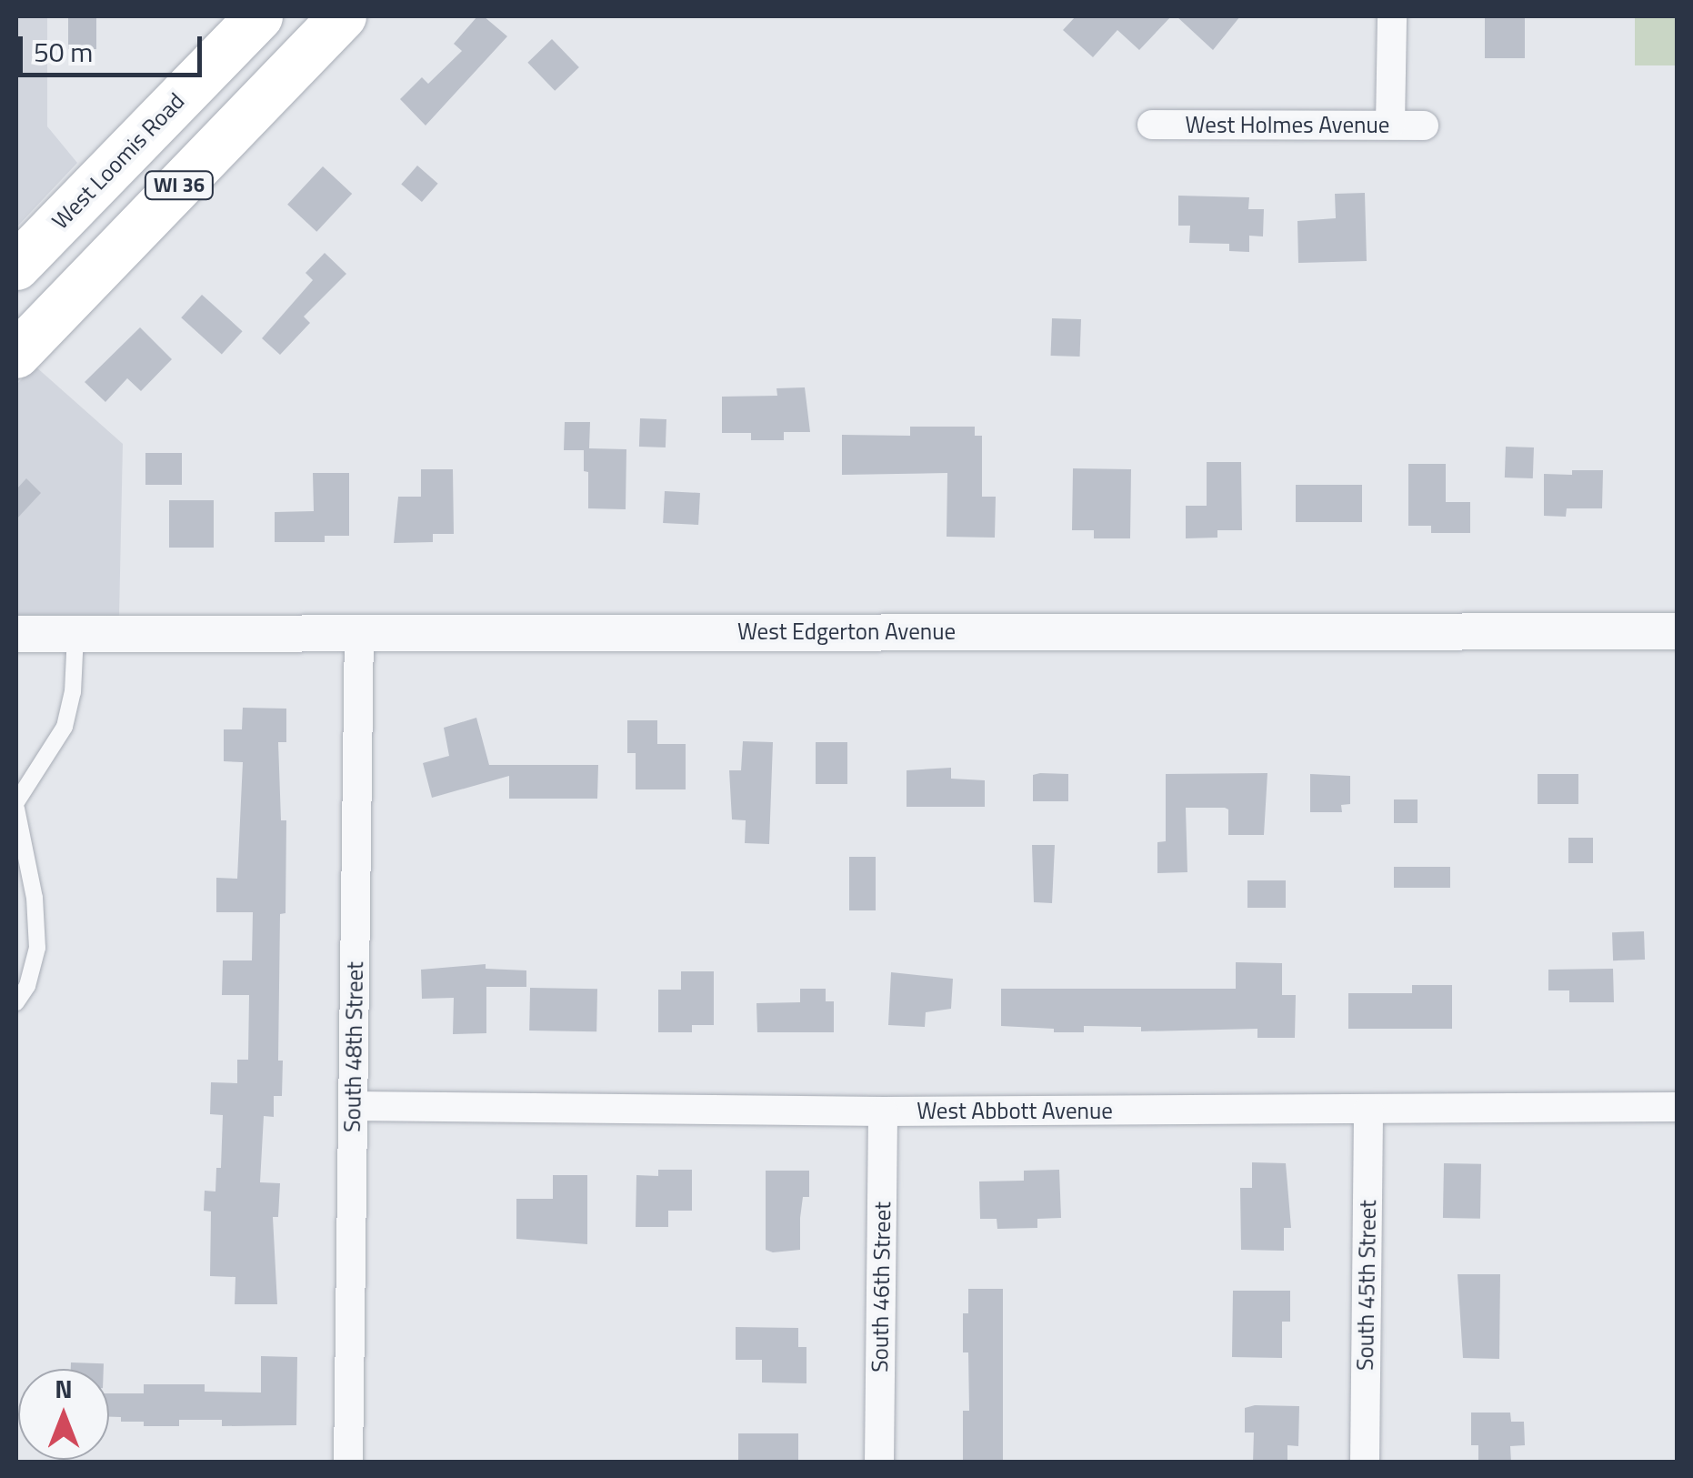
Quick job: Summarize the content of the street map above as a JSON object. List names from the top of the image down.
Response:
{
  "streets": {
    "main road": ["West Loomis Road", "WI 36"],
    "street": [
      "West Holmes Avenue",
      "West Edgerton Avenue",
      "South 48th Street",
      "West Abbott Avenue",
      "South 45th Street",
      "South 46th Street"
    ]
  },
  "crossings": [
    ["West Edgerton Avenue", "South 48th Street"],
    ["South 48th Street", "West Abbott Avenue"],
    ["West Abbott Avenue", "South 45th Street"],
    ["West Abbott Avenue", "South 46th Street"]
  ],
  "scale_bar": "50 m",
  "north": "top"
}
